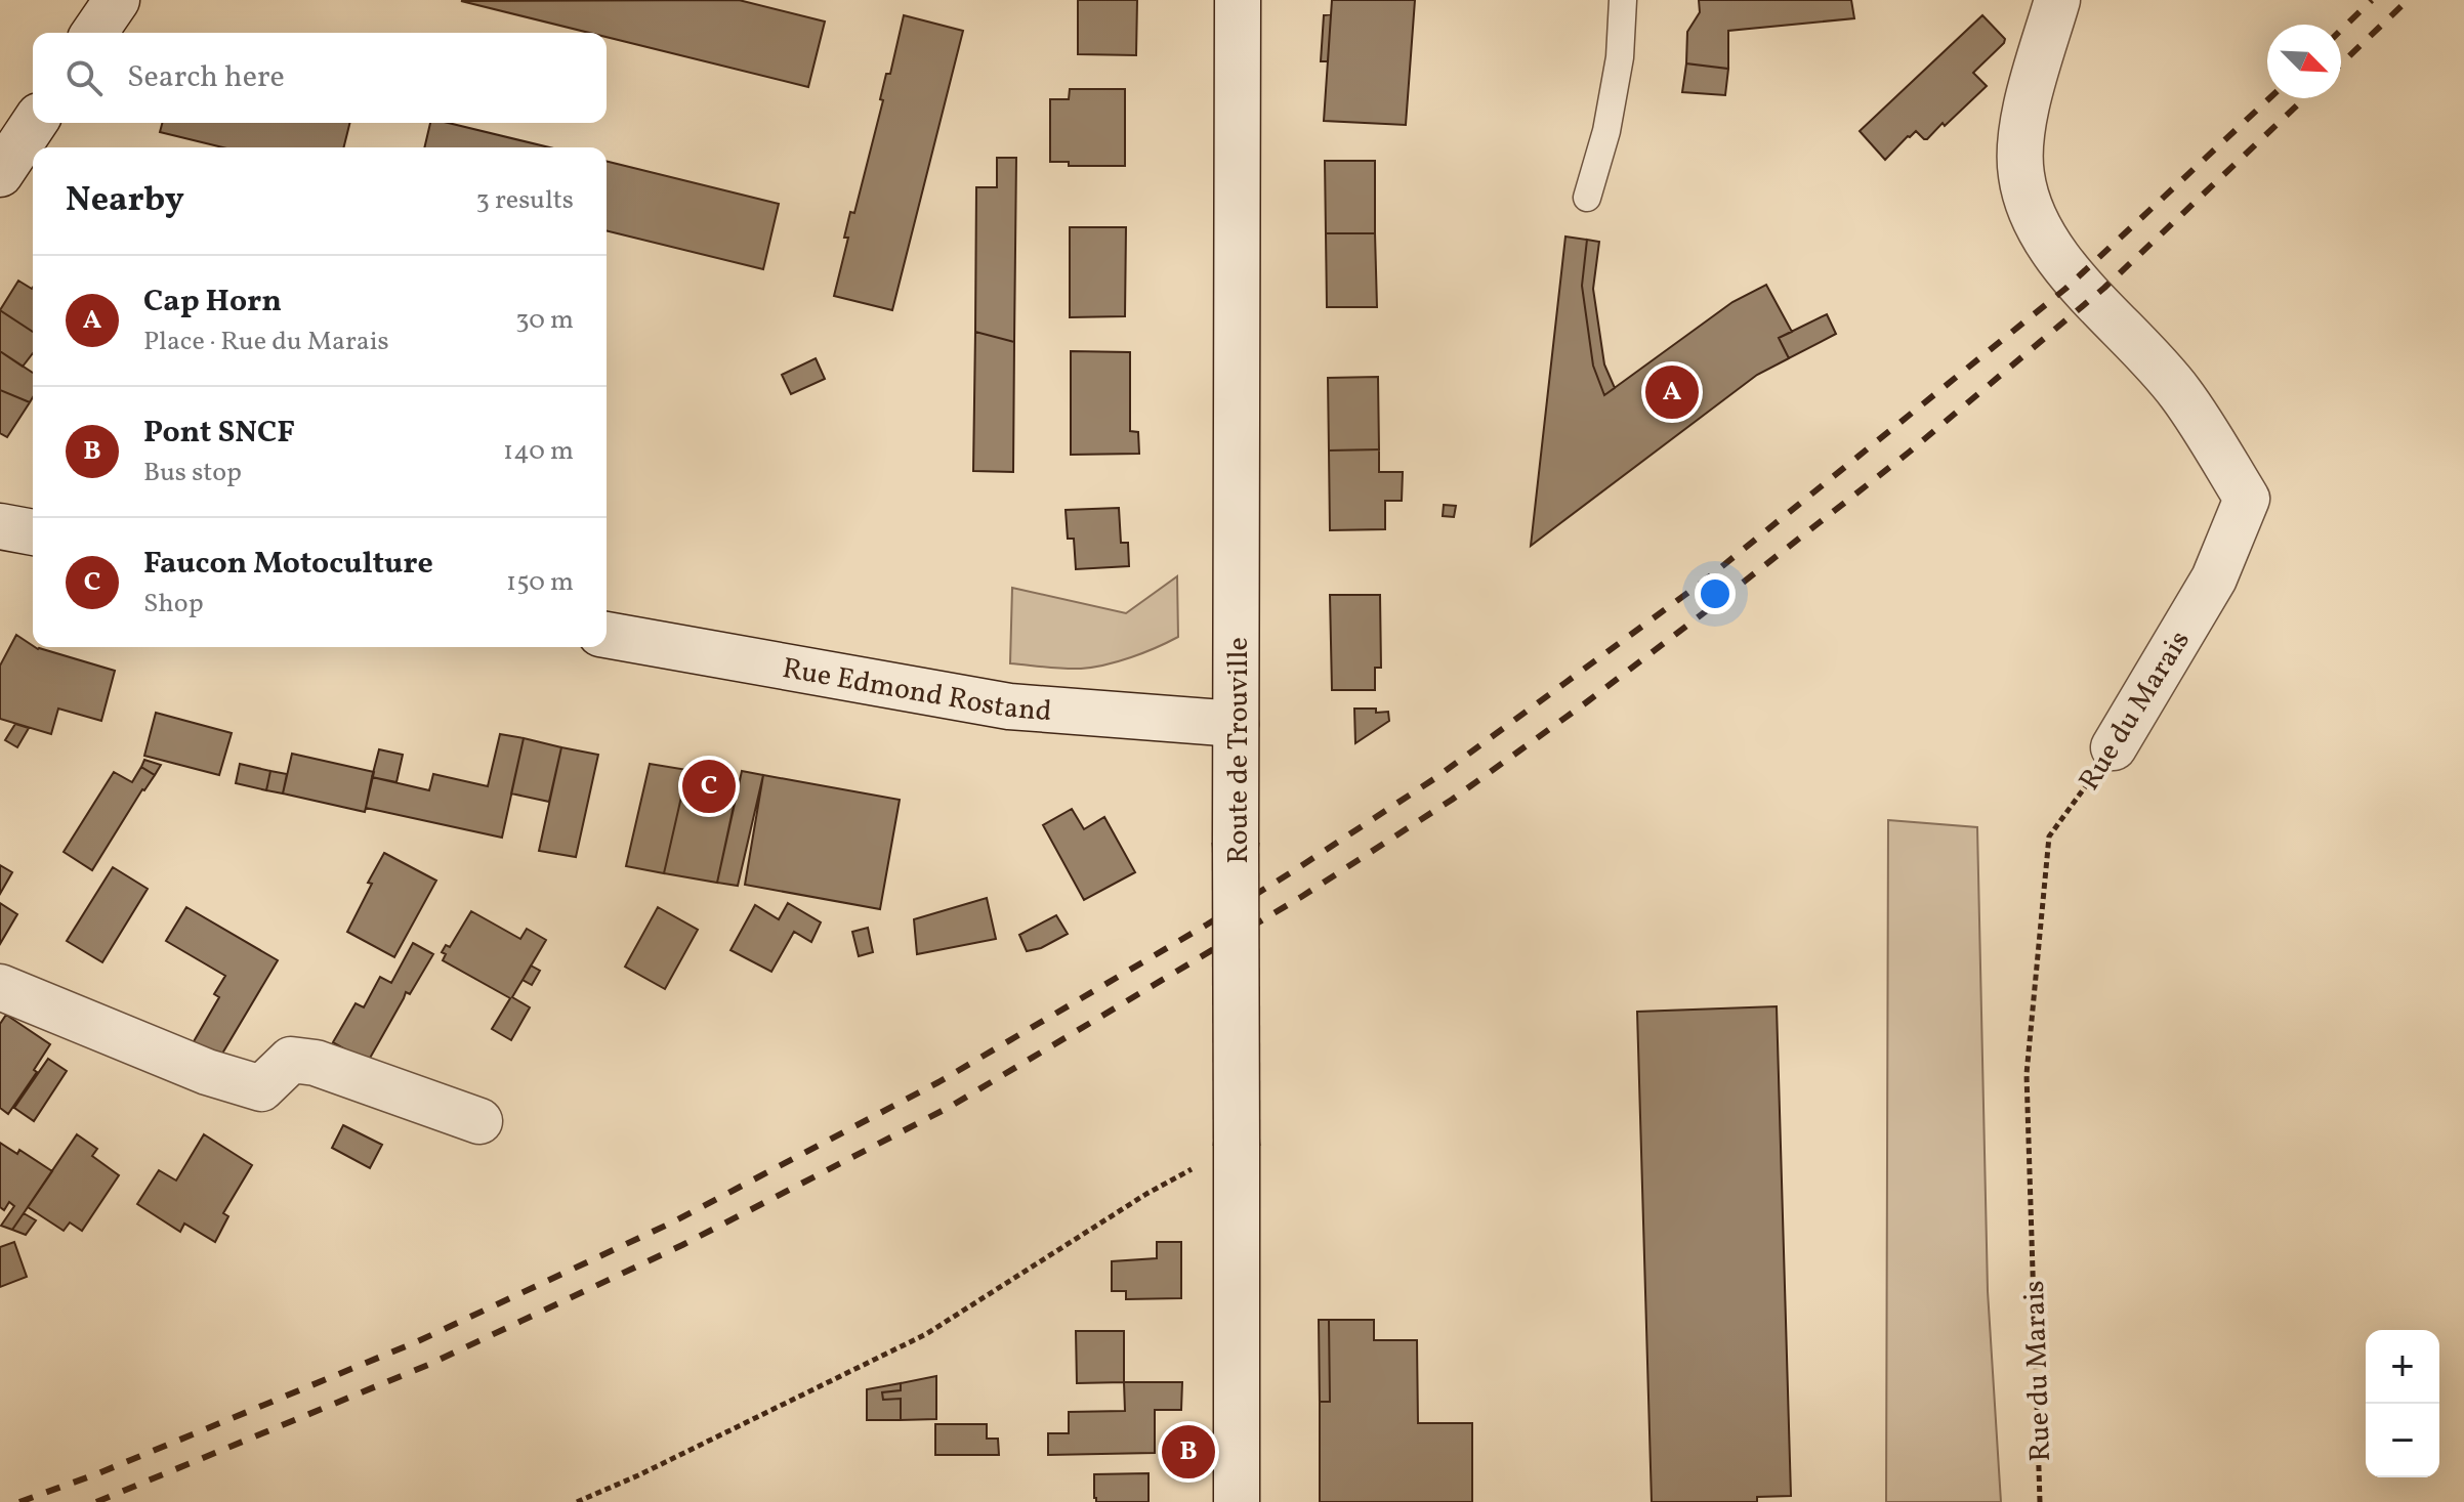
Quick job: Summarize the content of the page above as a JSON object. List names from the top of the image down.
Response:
{
  "streets": {
    "main road": ["Rue Edmond Rostand", "Rue du Marais", "Route de Trouville"]
  },
  "crossings": [
    ["Rue Edmond Rostand", "Route de Trouville"]
  ],
  "north": "bottom right",
  "page": {
    "search": "Search here",
    "heading": ["Nearby", "3 results"],
    "list": [
      {
        "mark": "A",
        "name": "Cap Horn",
        "note": "Place · Rue du Marais",
        "value": "30 m"
      },
      {
        "mark": "B",
        "name": "Pont SNCF",
        "note": "Bus stop",
        "value": "140 m"
      },
      {
        "mark": "C",
        "name": "Faucon Motoculture",
        "note": "Shop",
        "value": "150 m"
      }
    ],
    "pins": ["A", "C", "B"],
    "map_buttons": ["+", "−"]
  }
}
